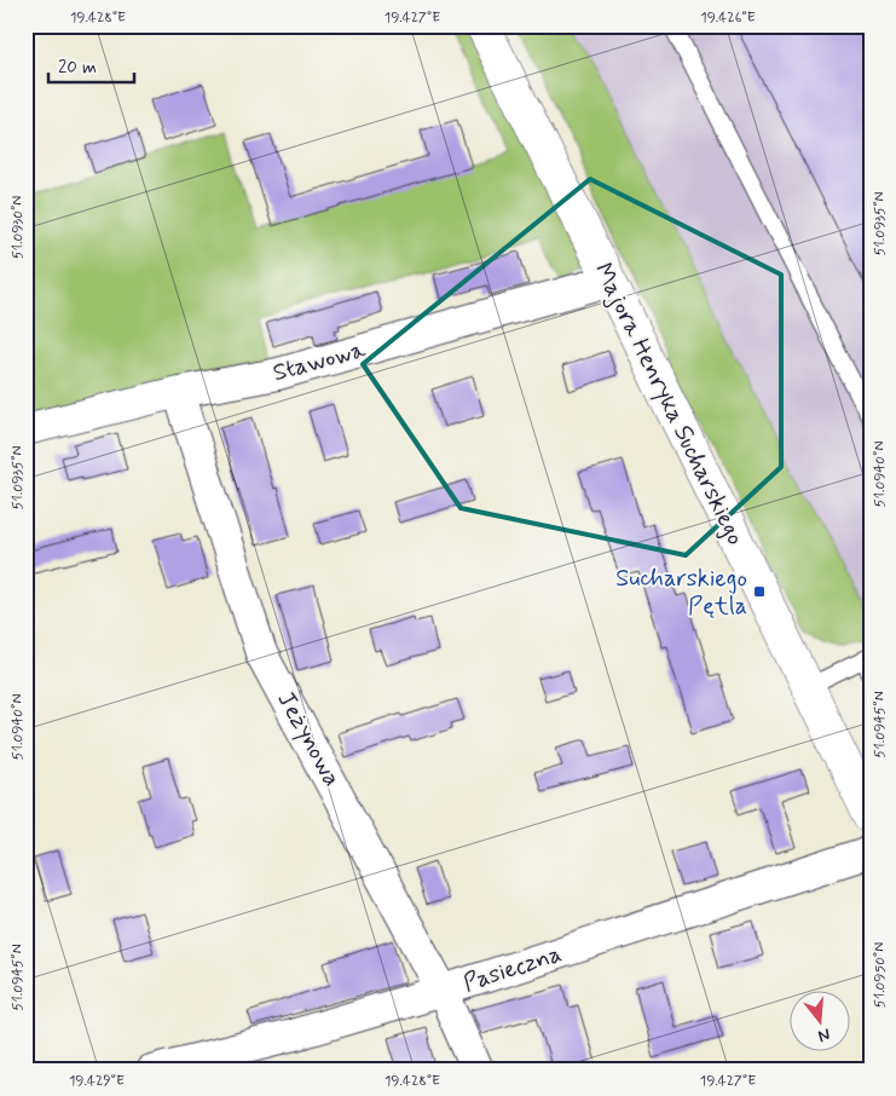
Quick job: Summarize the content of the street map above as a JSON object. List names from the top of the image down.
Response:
{
  "streets": {
    "street": [
      "Stawowa",
      "Majora Henryka Sucharskiego",
      "Jeżynowa",
      "Pasieczna"
    ]
  },
  "crossings": [
    ["Stawowa", "Majora Henryka Sucharskiego"],
    ["Stawowa", "Jeżynowa"],
    ["Jeżynowa", "Pasieczna"]
  ],
  "places": {
    "transit": ["Sucharskiego Pętla"]
  },
  "scale_bar": "20 m",
  "north": "bottom",
  "coordinates": [
    "19.428°E",
    "19.427°E",
    "19.426°E",
    "51.0935°N",
    "51.0930°N",
    "51.0940°N",
    "51.0945°N",
    "51.0950°N",
    "19.429°E"
  ]
}
